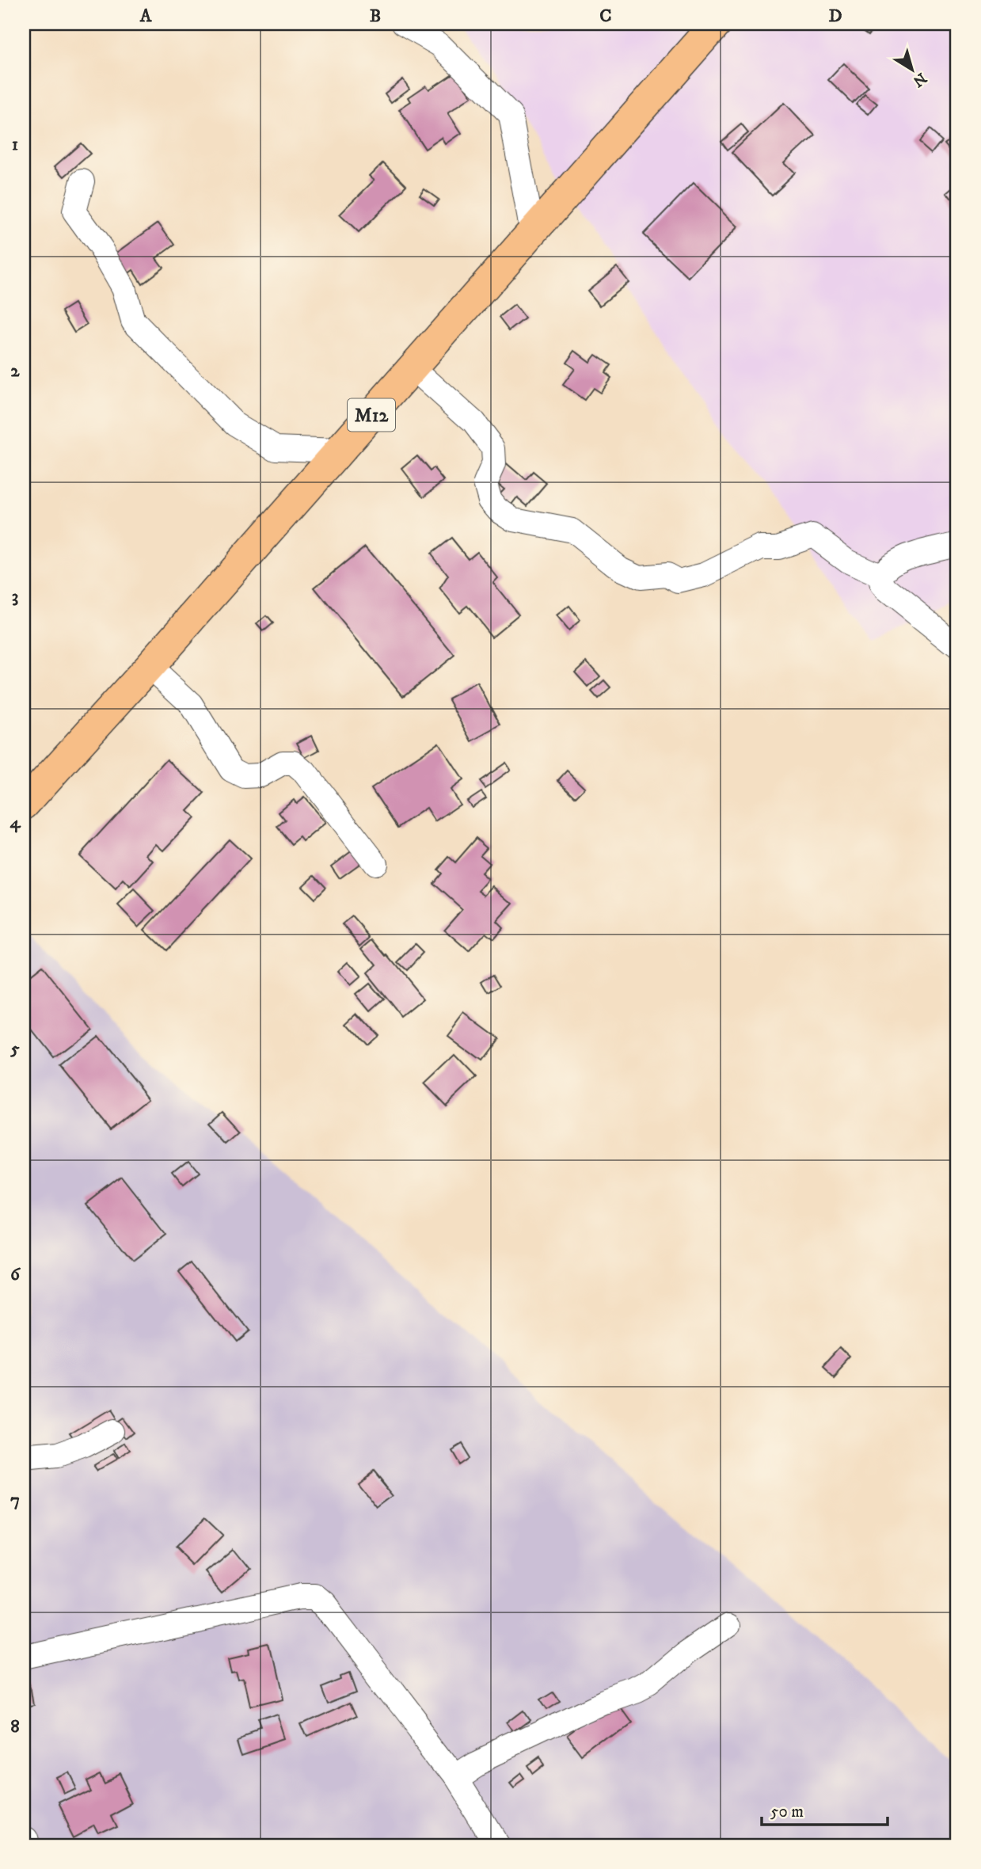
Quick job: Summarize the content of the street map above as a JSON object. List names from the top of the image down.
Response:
{
  "streets": {
    "highway": ["M12"]
  },
  "scale_bar": "50 m",
  "north": "bottom right",
  "grid": {
    "columns": [
      "A",
      "B",
      "C",
      "D"
    ],
    "rows": [
      "1",
      "2",
      "3",
      "4",
      "5",
      "6",
      "7",
      "8"
    ]
  }
}
